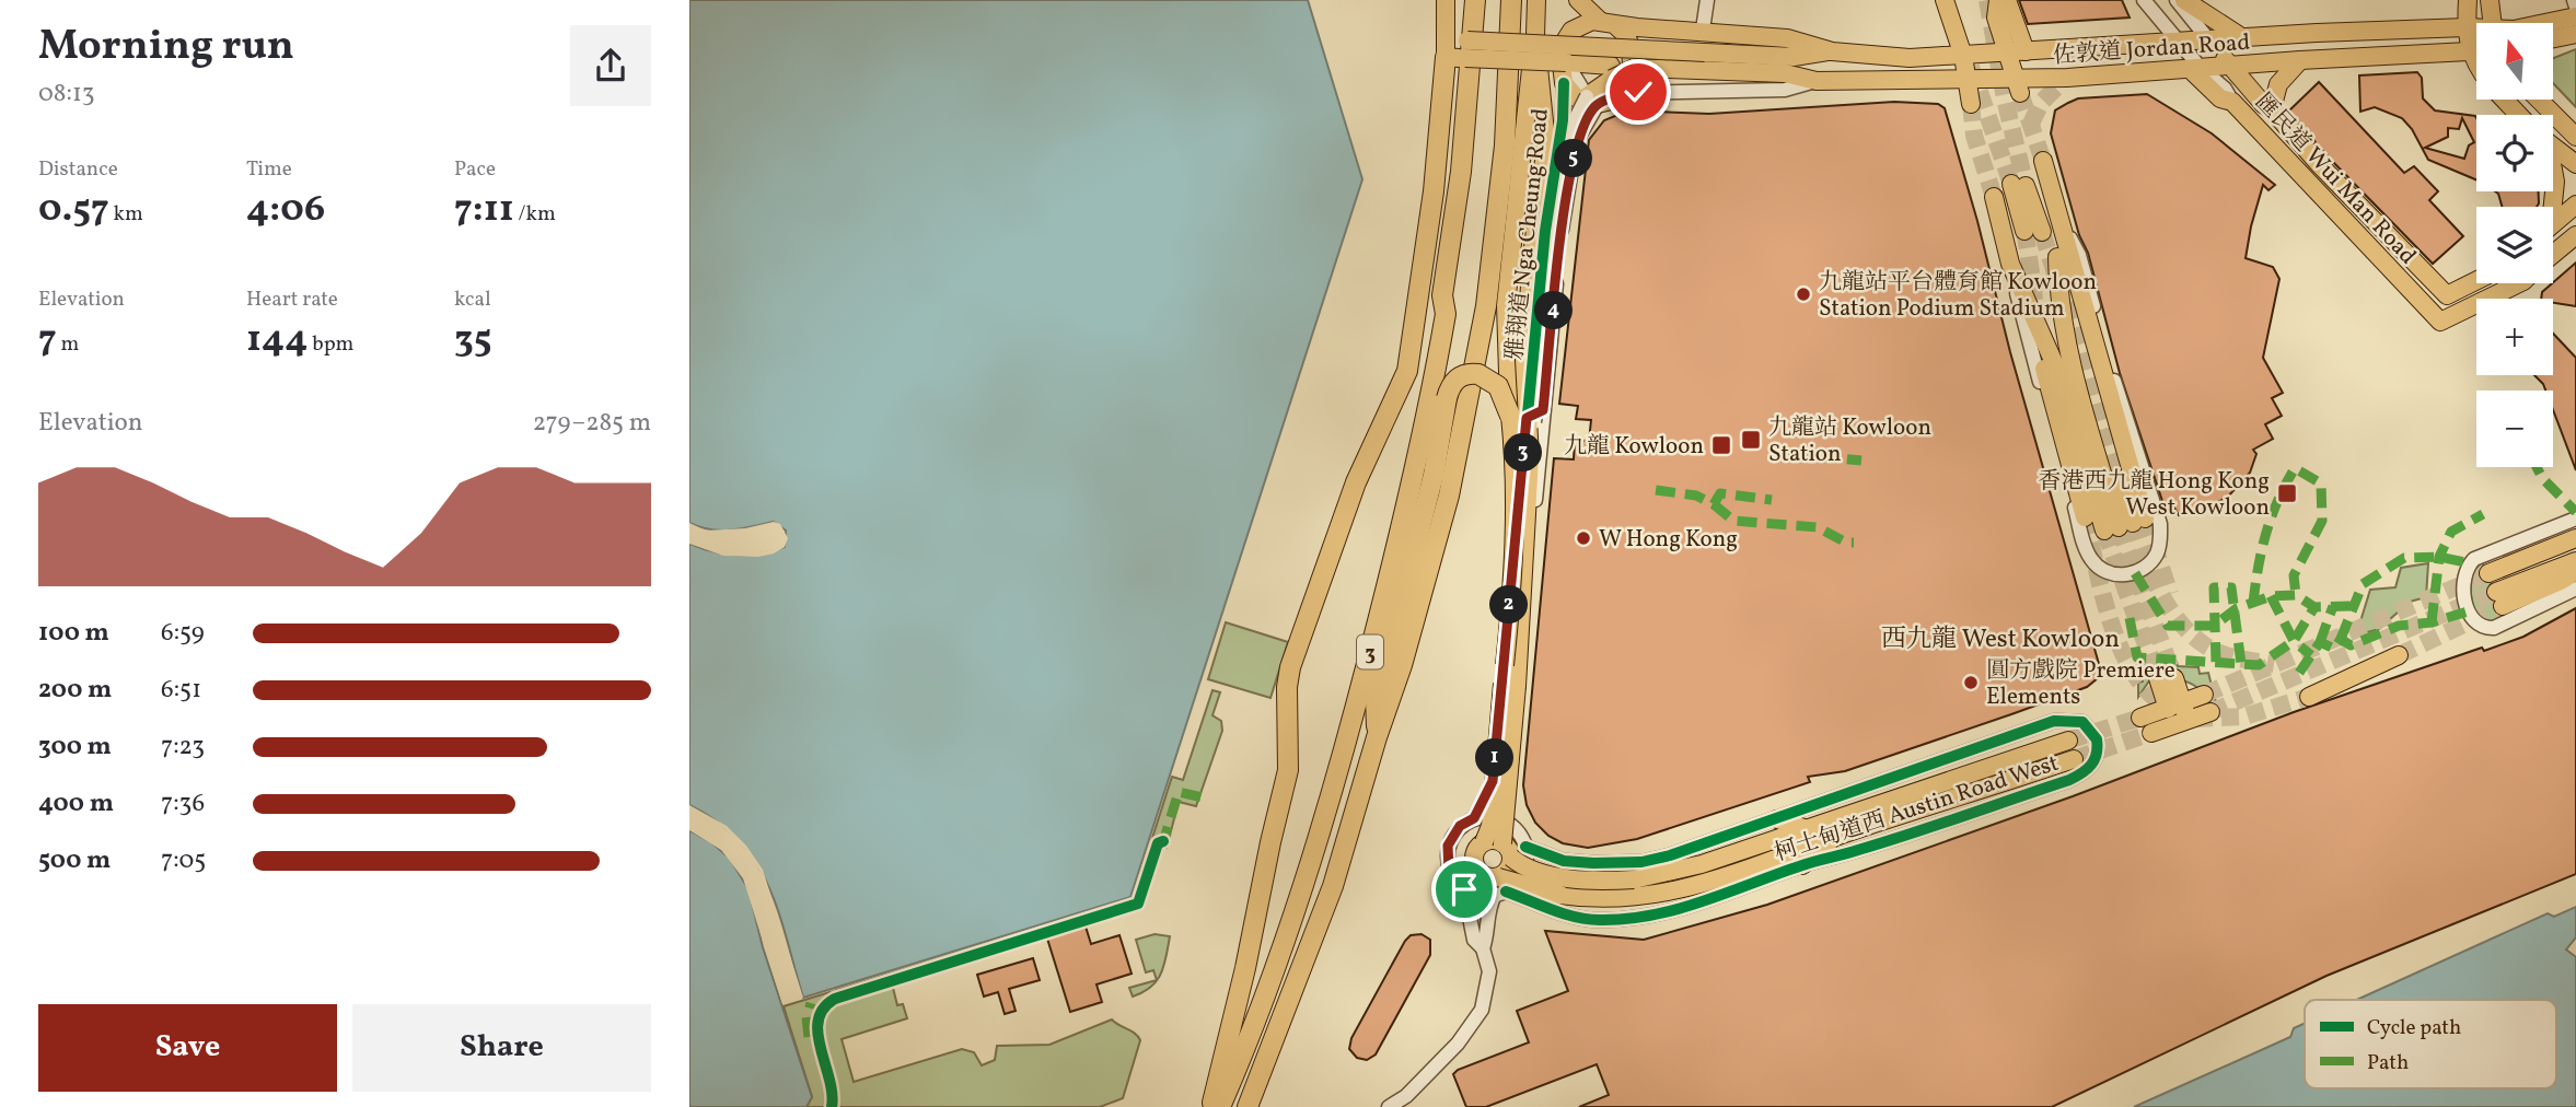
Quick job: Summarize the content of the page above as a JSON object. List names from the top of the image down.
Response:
{
  "streets": {
    "highway": ["3"],
    "main road": [
      "佐敦道 Jordan Road",
      "匯民道 Wui Man Road",
      "雅翔道 Nga Cheung Road",
      "柯士甸道西 Austin Road West"
    ]
  },
  "crossings": [
    ["佐敦道 Jordan Road", "匯民道 Wui Man Road"],
    ["佐敦道 Jordan Road", "雅翔道 Nga Cheung Road"],
    ["雅翔道 Nga Cheung Road", "柯士甸道西 Austin Road West"]
  ],
  "districts": ["西九龍 West Kowloon"],
  "places": {
    "other": ["九龍站平台體育館 Kowloon Station Podium Stadium", "W Hong Kong", "圓方戲院 Premiere Elements"],
    "transit": ["九龍站 Kowloon Station", "九龍 Kowloon", "香港西九龍 Hong Kong West Kowloon"]
  },
  "legend": ["Cycle path", "Path"],
  "north": "top",
  "page": {
    "heading": ["Morning run", "08:13"],
    "map_buttons": ["+", "−"],
    "stats": [
      ["Distance", "0.57 km"],
      ["Time", "4:06"],
      ["Pace", "7:11 /km"],
      ["Elevation", "7 m"],
      ["Heart rate", "144 bpm"],
      ["kcal", "35"]
    ],
    "pins": [
      "5",
      "4",
      "3",
      "2",
      "1"
    ],
    "chart": ["Elevation", "279–285 m"],
    "list": [
      {
        "name": "100 m",
        "note": "6:59"
      },
      {
        "name": "200 m",
        "note": "6:51"
      },
      {
        "name": "300 m",
        "note": "7:23"
      },
      {
        "name": "400 m",
        "note": "7:36"
      },
      {
        "name": "500 m",
        "note": "7:05"
      }
    ],
    "buttons": ["Save", "Share"]
  }
}
